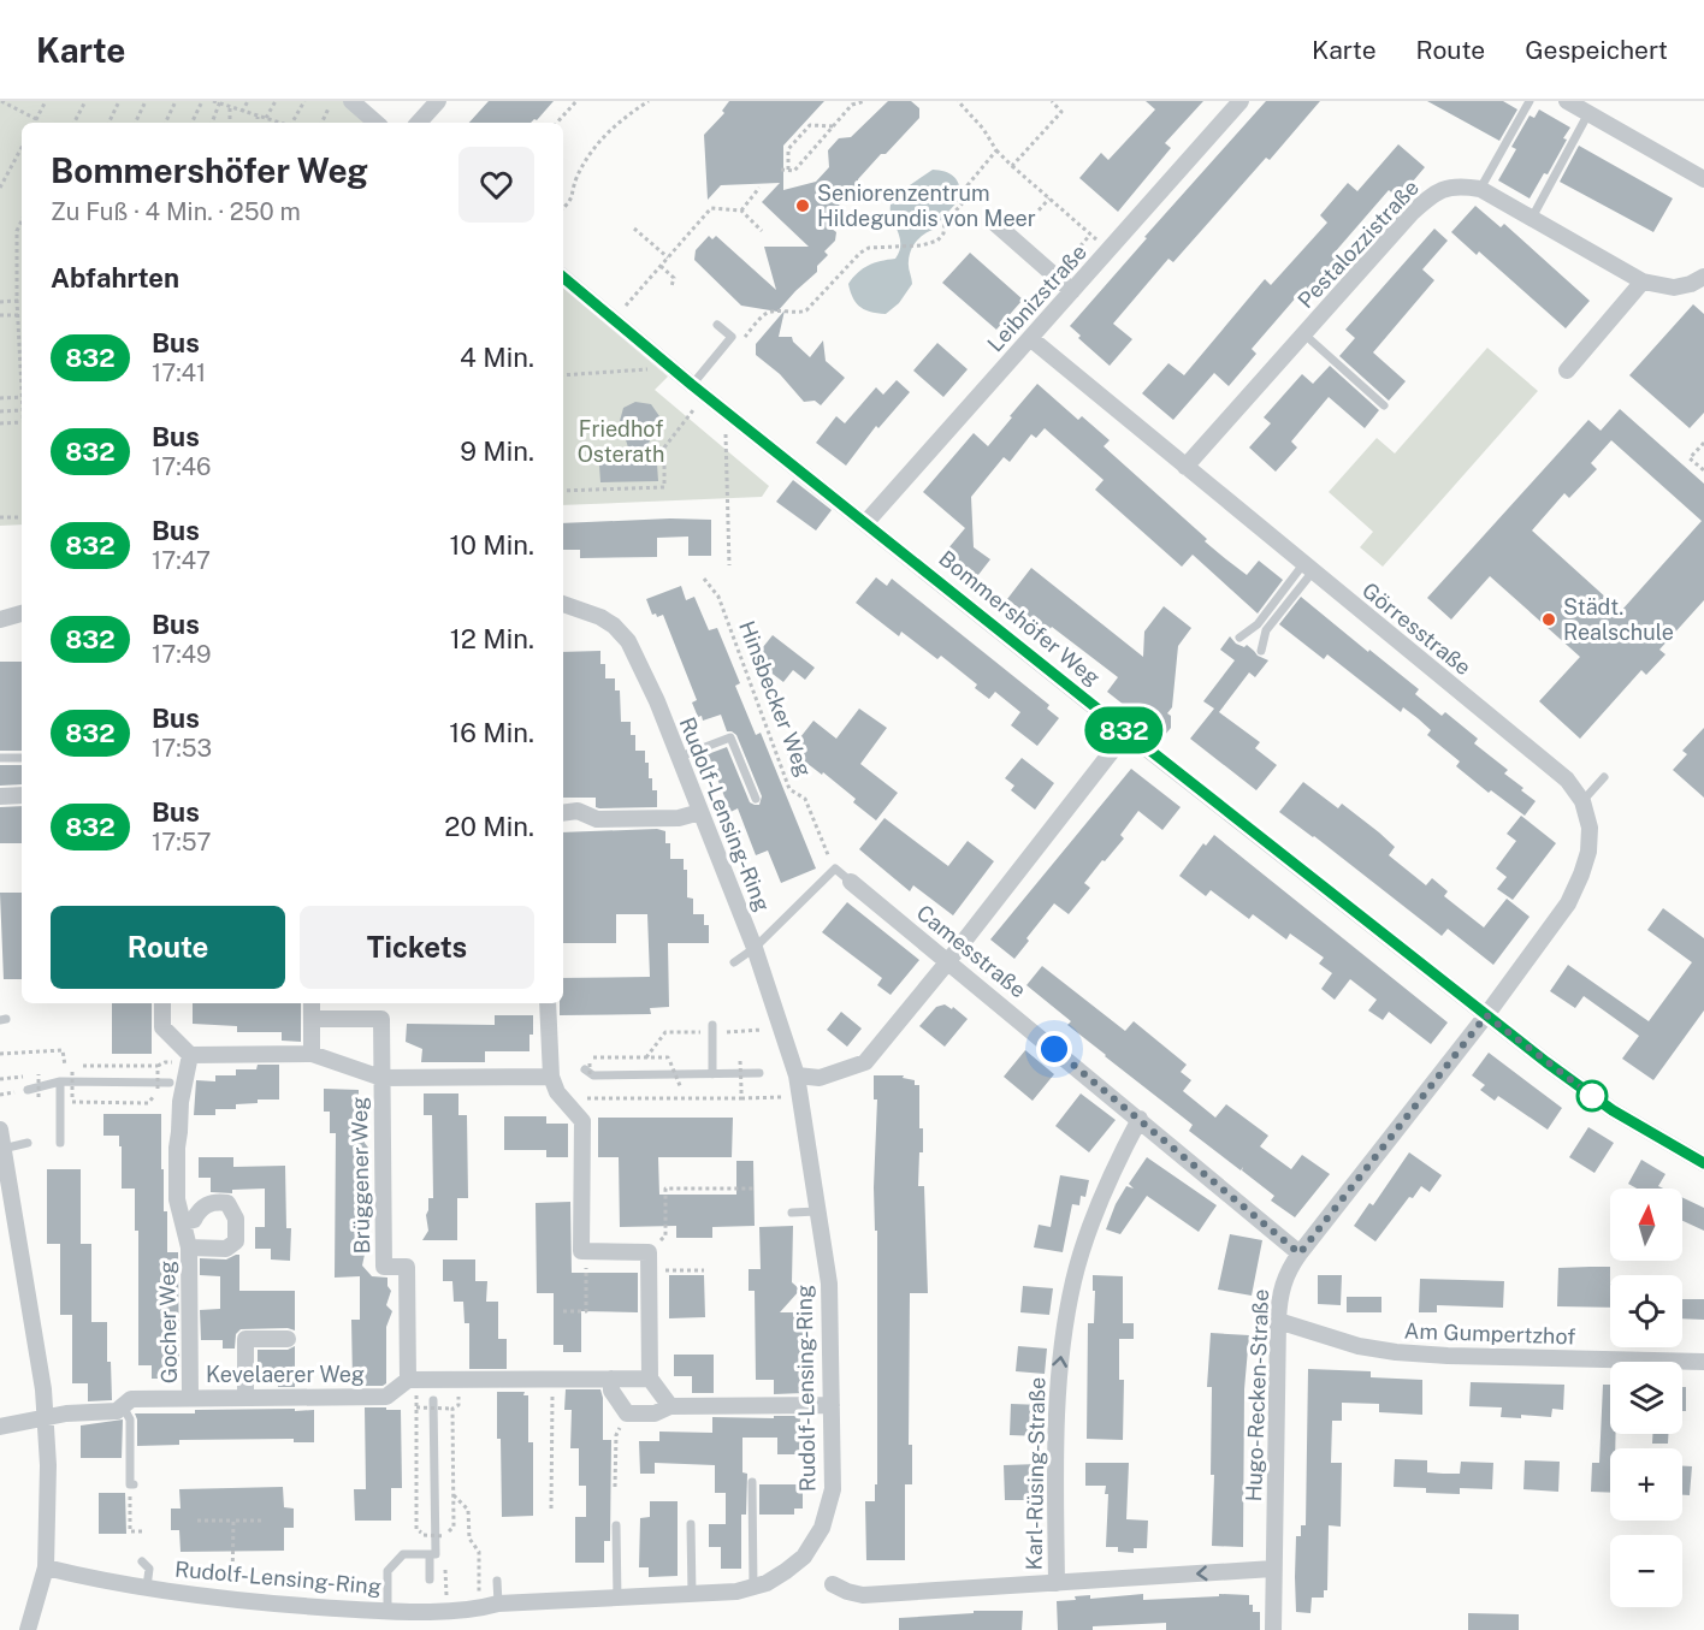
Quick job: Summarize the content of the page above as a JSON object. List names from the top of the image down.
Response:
{
  "streets": {
    "street": [
      "Pestalozzistraße",
      "Leibnizstraße",
      "Bommershöfer Weg",
      "Görresstraße",
      "Rudolf-Lensing-Ring",
      "Camesstraße",
      "Brüggener Weg",
      "Gocher Weg",
      "Am Gumpertzhof",
      "Kevelaerer Weg",
      "Hugo-Recken-Straße",
      "Karl-Rüsing-Straße"
    ],
    "path": ["Hinsbecker Weg"]
  },
  "crossings": [
    ["Pestalozzistraße", "Görresstraße"],
    ["Leibnizstraße", "Bommershöfer Weg"],
    ["Leibnizstraße", "Görresstraße"],
    ["Bommershöfer Weg", "Görresstraße"],
    ["Bommershöfer Weg", "Hugo-Recken-Straße"],
    ["Görresstraße", "Hugo-Recken-Straße"],
    ["Hinsbecker Weg", "Camesstraße"],
    ["Camesstraße", "Hugo-Recken-Straße"],
    ["Camesstraße", "Karl-Rüsing-Straße"],
    ["Brüggener Weg", "Kevelaerer Weg"],
    ["Gocher Weg", "Kevelaerer Weg"],
    ["Am Gumpertzhof", "Hugo-Recken-Straße"],
    ["Hugo-Recken-Straße", "Karl-Rüsing-Straße"]
  ],
  "parks": ["Friedhof Osterath"],
  "places": ["Seniorenzentrum Hildegundis von Meer", "Städt. Realschule"],
  "lines": ["bus line 832"],
  "north": "top",
  "page": {
    "header": "Karte",
    "nav": ["Karte", "Route", "Gespeichert"],
    "on_map": "832",
    "heading": [
      ["Bommershöfer Weg", "Zu Fuß · 4 Min. · 250 m"],
      "Abfahrten"
    ],
    "list": [
      {
        "mark": "832",
        "name": "Bus",
        "note": "17:41",
        "value": "4 Min."
      },
      {
        "mark": "832",
        "name": "Bus",
        "note": "17:46",
        "value": "9 Min."
      },
      {
        "mark": "832",
        "name": "Bus",
        "note": "17:47",
        "value": "10 Min."
      },
      {
        "mark": "832",
        "name": "Bus",
        "note": "17:49",
        "value": "12 Min."
      },
      {
        "mark": "832",
        "name": "Bus",
        "note": "17:53",
        "value": "16 Min."
      },
      {
        "mark": "832",
        "name": "Bus",
        "note": "17:57",
        "value": "20 Min."
      }
    ],
    "buttons": ["Route", "Tickets"],
    "map_buttons": ["+", "−"]
  }
}
